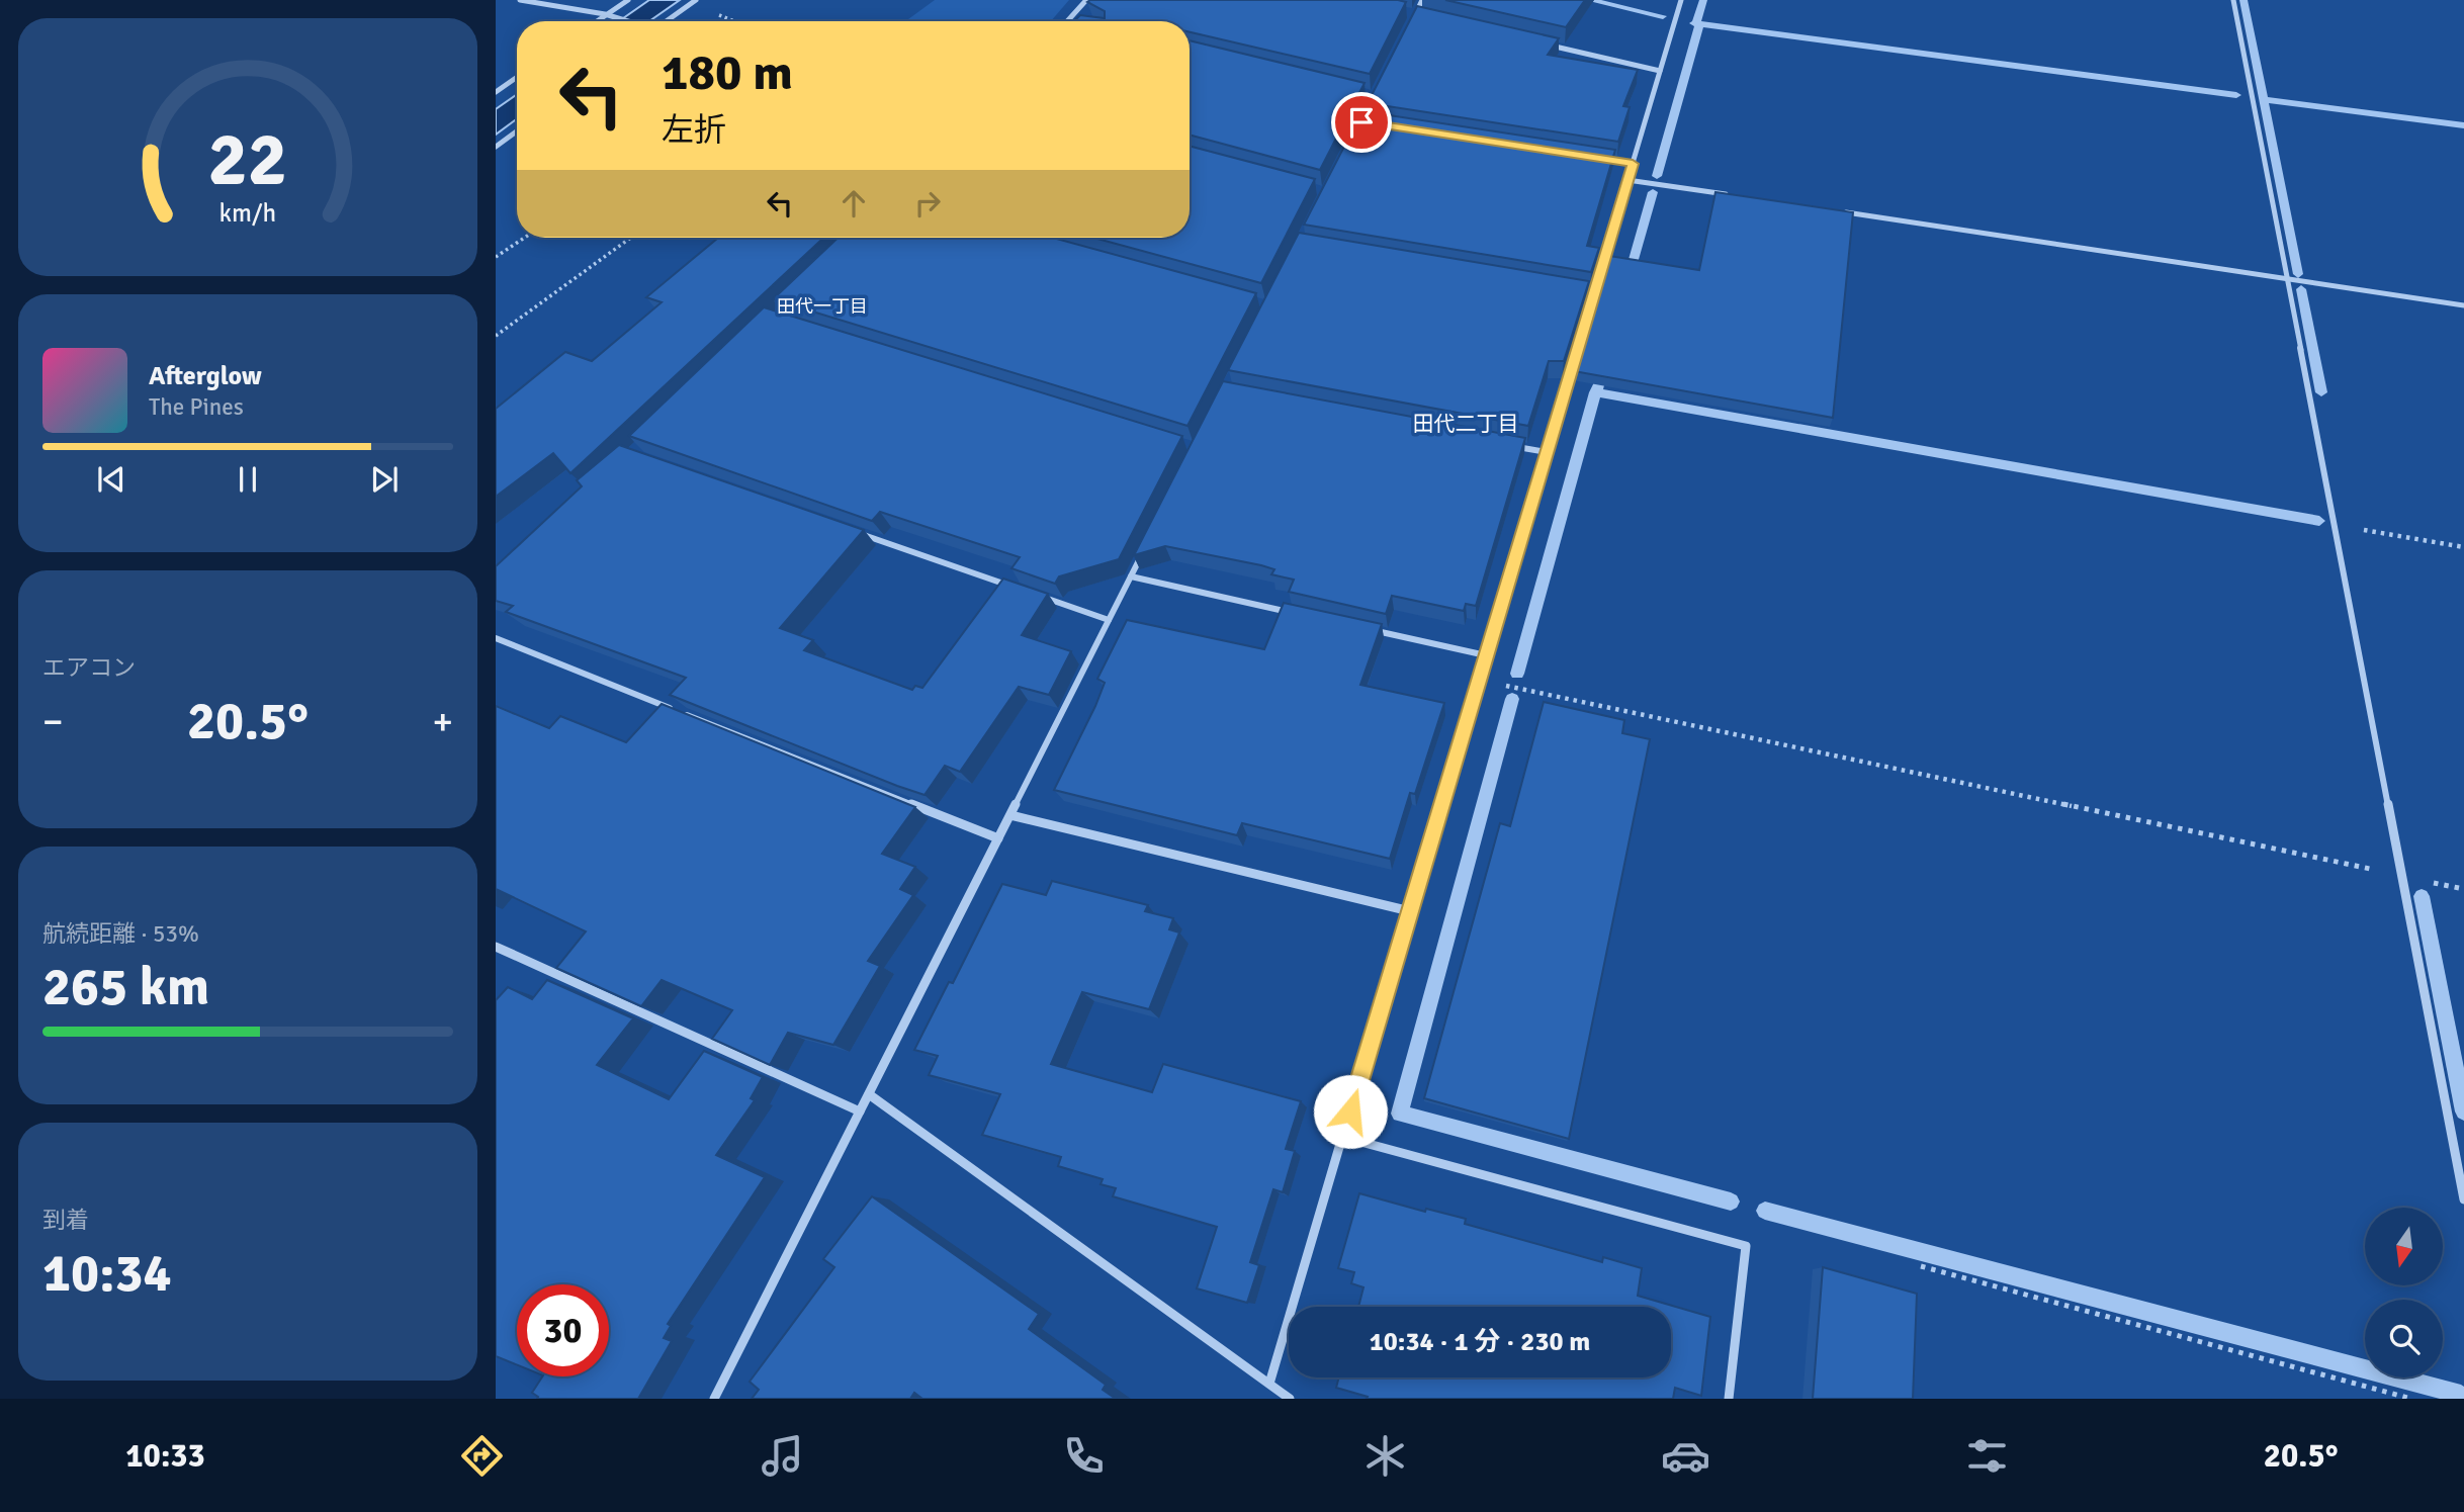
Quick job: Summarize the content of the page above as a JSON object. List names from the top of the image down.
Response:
{
  "districts": ["田代一丁目", "田代二丁目"],
  "north": "bottom",
  "page": {
    "turn": ["180 m", "左折"],
    "song": ["Afterglow", "The Pines"],
    "tile": [
      "エアコン",
      ["航続距離 · 53%", "265 km"],
      ["到着", "10:34"]
    ],
    "heat": ["−", "20.5°", "+"],
    "limit": "30",
    "trip": "10:34 · 1 分 · 230 m",
    "tabs": ["10:33", "20.5°"],
    "gauge": ["22", "km/h"]
  }
}
